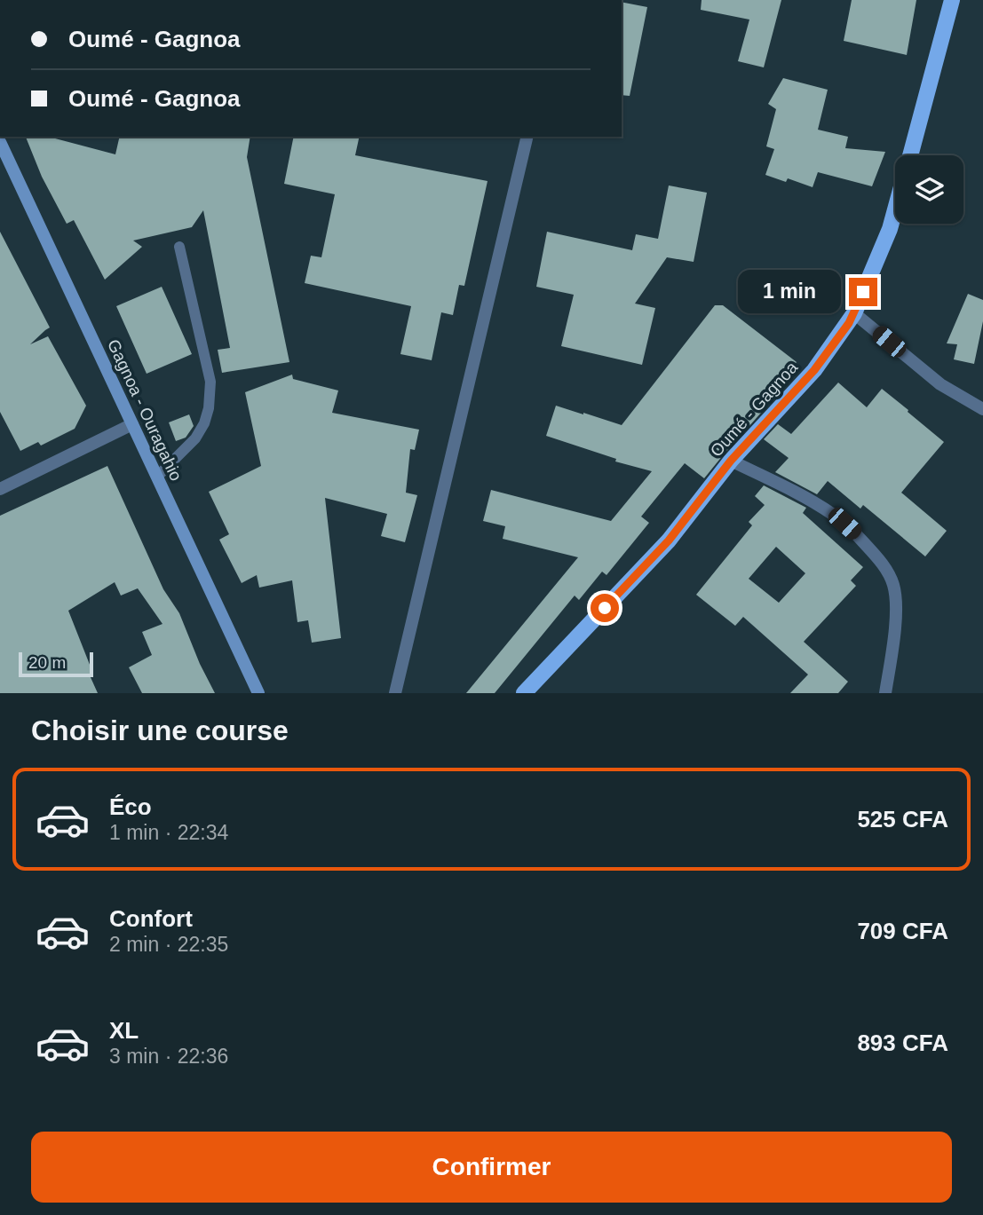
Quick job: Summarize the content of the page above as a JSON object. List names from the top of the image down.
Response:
{
  "streets": {
    "main road": ["Oumé - Gagnoa", "Gagnoa - Ouragahio"]
  },
  "scale_bar": "20 m",
  "page": {
    "banner": ["Oumé - Gagnoa", "Oumé - Gagnoa"],
    "bubble": "1 min",
    "scale": "20 m",
    "heading": "Choisir une course",
    "list": [
      {
        "name": "Éco",
        "note": "1 min · 22:34",
        "value": "525 CFA"
      },
      {
        "name": "Confort",
        "note": "2 min · 22:35",
        "value": "709 CFA"
      },
      {
        "name": "XL",
        "note": "3 min · 22:36",
        "value": "893 CFA"
      }
    ],
    "buttons": "Confirmer"
  }
}
